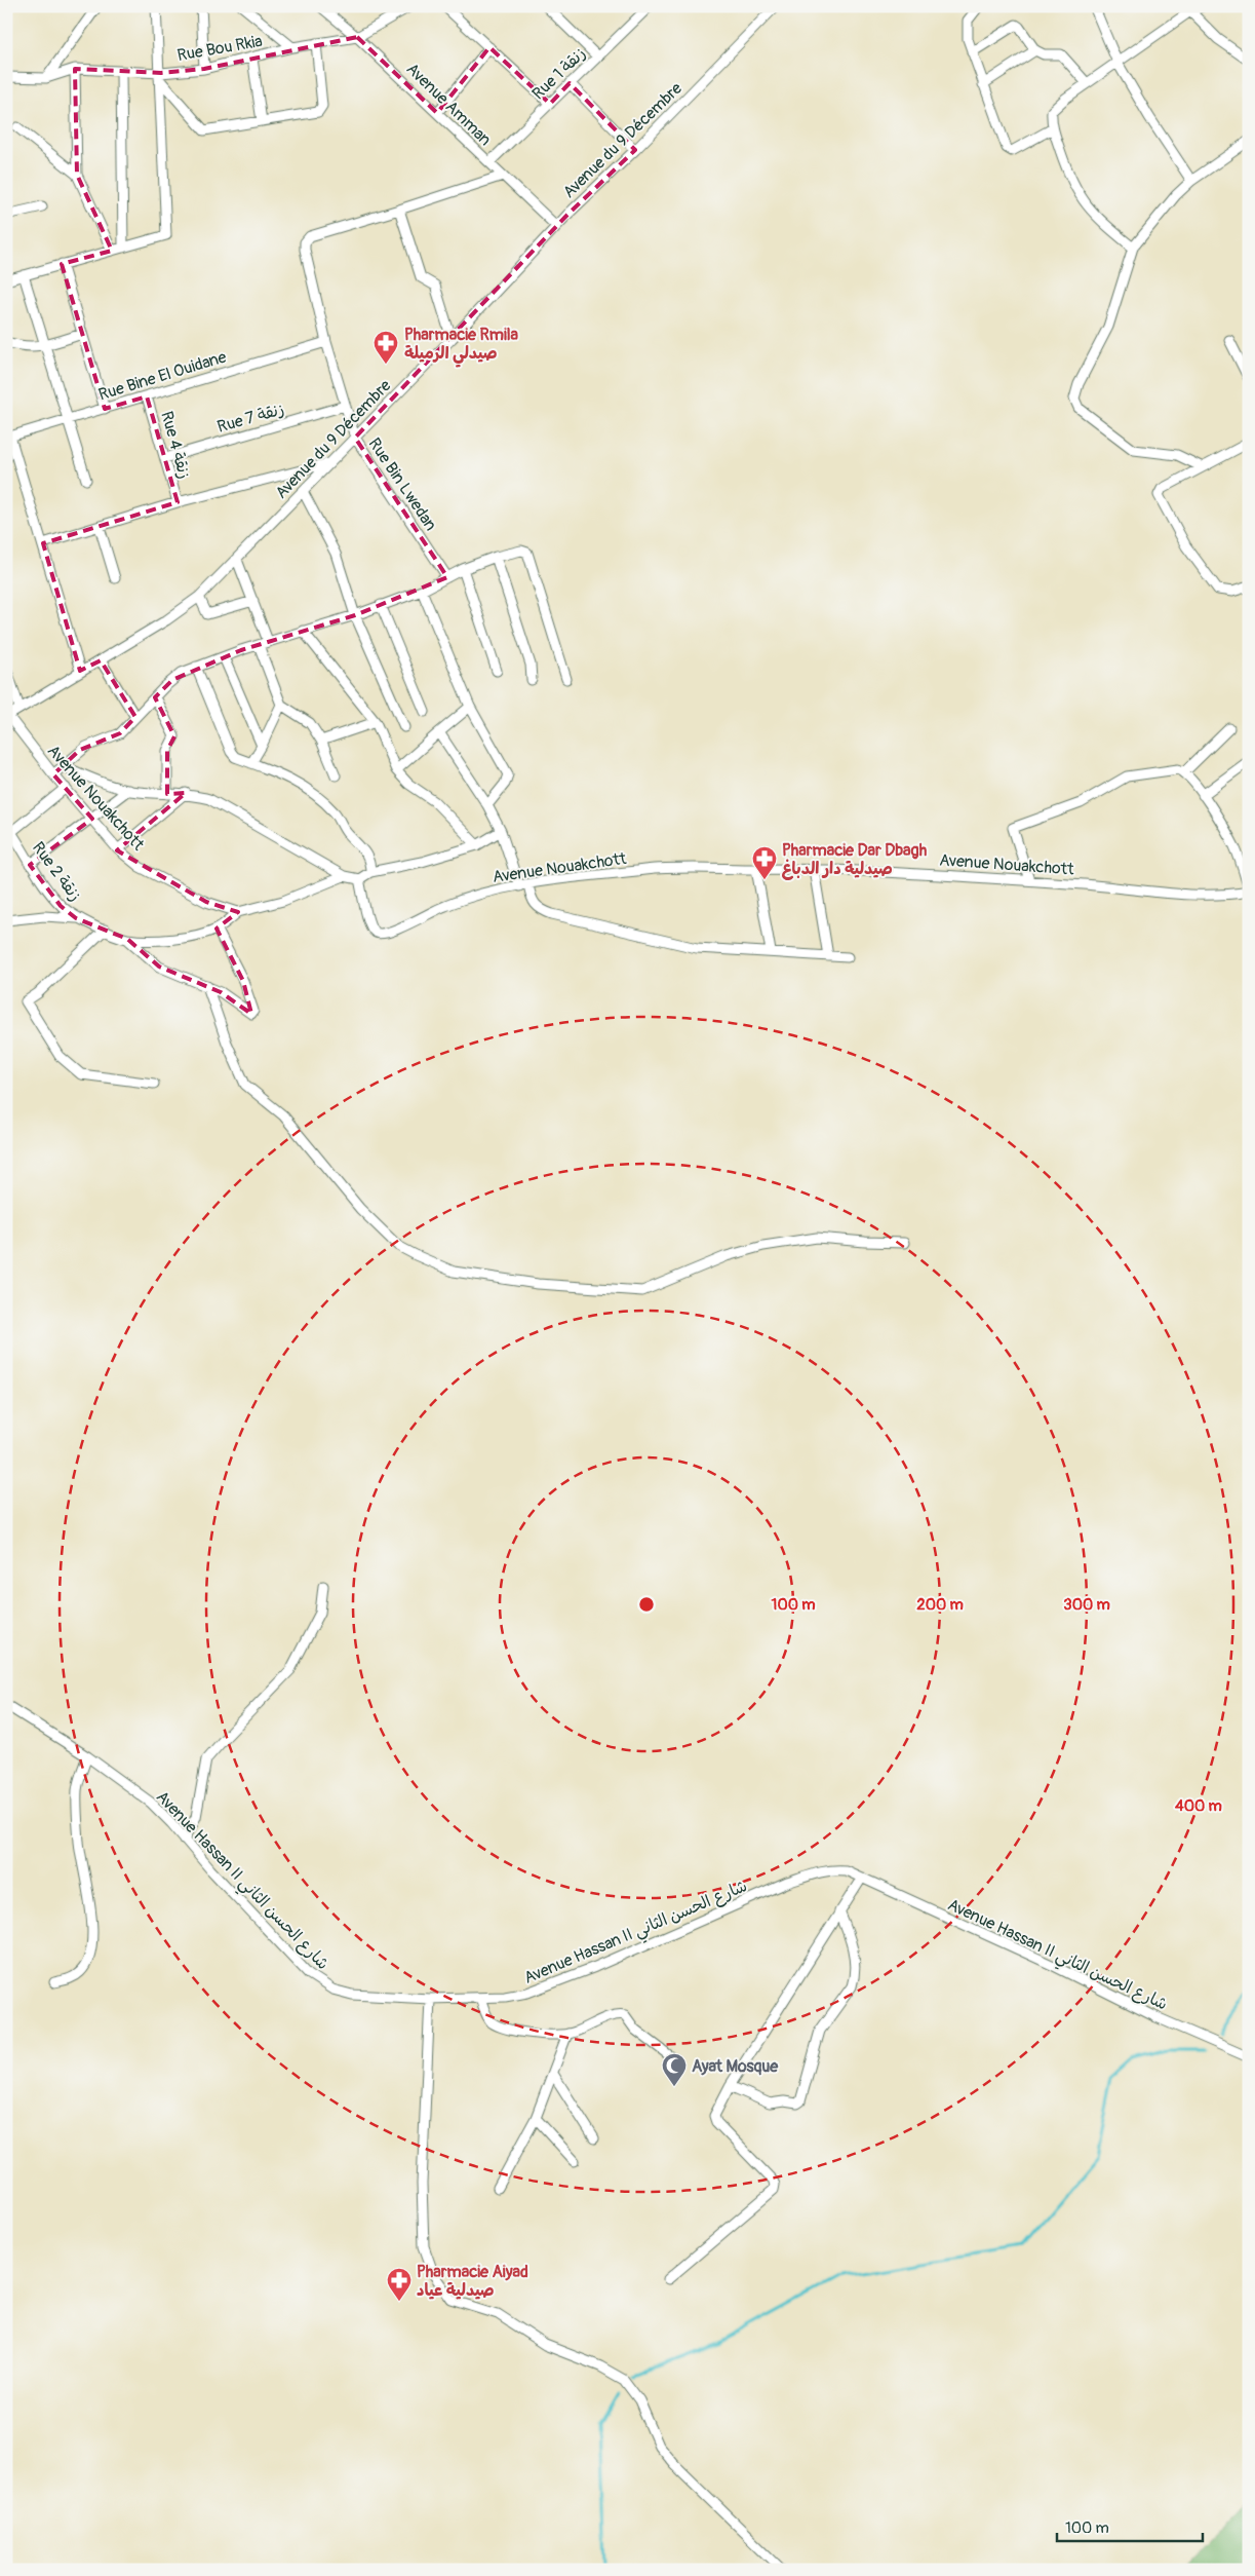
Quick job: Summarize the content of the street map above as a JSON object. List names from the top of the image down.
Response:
{
  "streets": {
    "street": [
      "Rue Bou Rkia",
      "Rue 1 زنقة",
      "Avenue Amman",
      "Avenue du 9 Décembre",
      "Rue Bine El Ouidane",
      "Rue 7 زنقة",
      "Rue 4 زنقة",
      "Rue Bin Lwedan",
      "Avenue Nouakchott",
      "Rue 2 زنقة",
      "Avenue Hassan II شارع الحسن الثاني"
    ]
  },
  "crossings": [
    ["Rue Bou Rkia", "Avenue Amman"],
    ["Rue 1 زنقة", "Avenue Amman"],
    ["Avenue Amman", "Avenue du 9 Décembre"],
    ["Avenue Amman", "Rue Bin Lwedan"],
    ["Avenue du 9 Décembre", "Rue Bin Lwedan"],
    ["Avenue du 9 Décembre", "Avenue Nouakchott"],
    ["Rue Bine El Ouidane", "Rue 4 زنقة"],
    ["Rue Bine El Ouidane", "Rue Bin Lwedan"],
    ["Rue 7 زنقة", "Rue 4 زنقة"],
    ["Rue 7 زنقة", "Rue Bin Lwedan"],
    ["Avenue Nouakchott", "Rue 2 زنقة"]
  ],
  "places": {
    "pharmacy": ["Pharmacie Rmila صيدلي الرميلة", "Pharmacie Dar Dbagh صيدلية دار الدباغ", "Pharmacie Aiyad صيدلية عياد"],
    "mosque": ["Ayat Mosque"]
  },
  "scale_bar": "100 m",
  "rings": [
    "100 m",
    "200 m",
    "300 m",
    "400 m"
  ]
}
